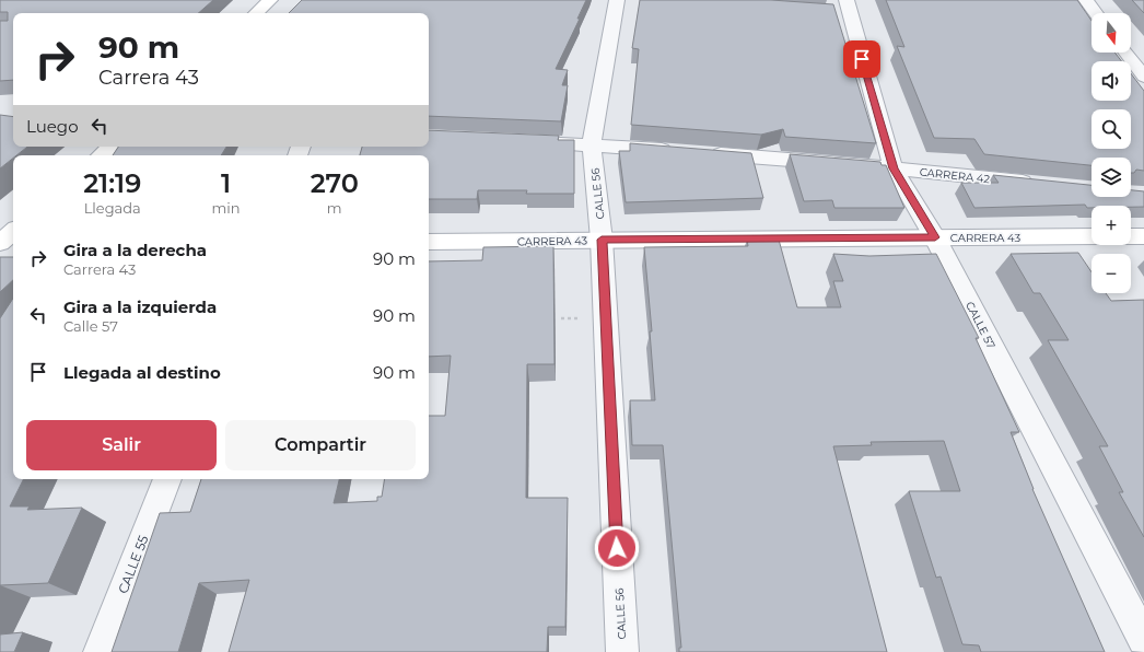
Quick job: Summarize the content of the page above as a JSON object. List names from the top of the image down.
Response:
{
  "streets": {
    "street": [
      "CARRERA 42",
      "CALLE 56",
      "CARRERA 43",
      "CALLE 57",
      "CALLE 55"
    ]
  },
  "crossings": [
    ["CARRERA 42", "CALLE 57"],
    ["CALLE 56", "CARRERA 43"],
    ["CARRERA 43", "CALLE 57"]
  ],
  "north": "bottom",
  "page": {
    "map_buttons": ["+", "−"],
    "turn": ["90 m", "Carrera 43"],
    "then": "Luego",
    "eta": [
      "21:19",
      "Llegada",
      "1",
      "min",
      "270",
      "m"
    ],
    "list": [
      {
        "name": "Gira a la derecha",
        "note": "Carrera 43",
        "value": "90 m"
      },
      {
        "name": "Gira a la izquierda",
        "note": "Calle 57",
        "value": "90 m"
      },
      {
        "name": "Llegada al destino",
        "value": "90 m"
      }
    ],
    "buttons": ["Salir", "Compartir"]
  }
}
